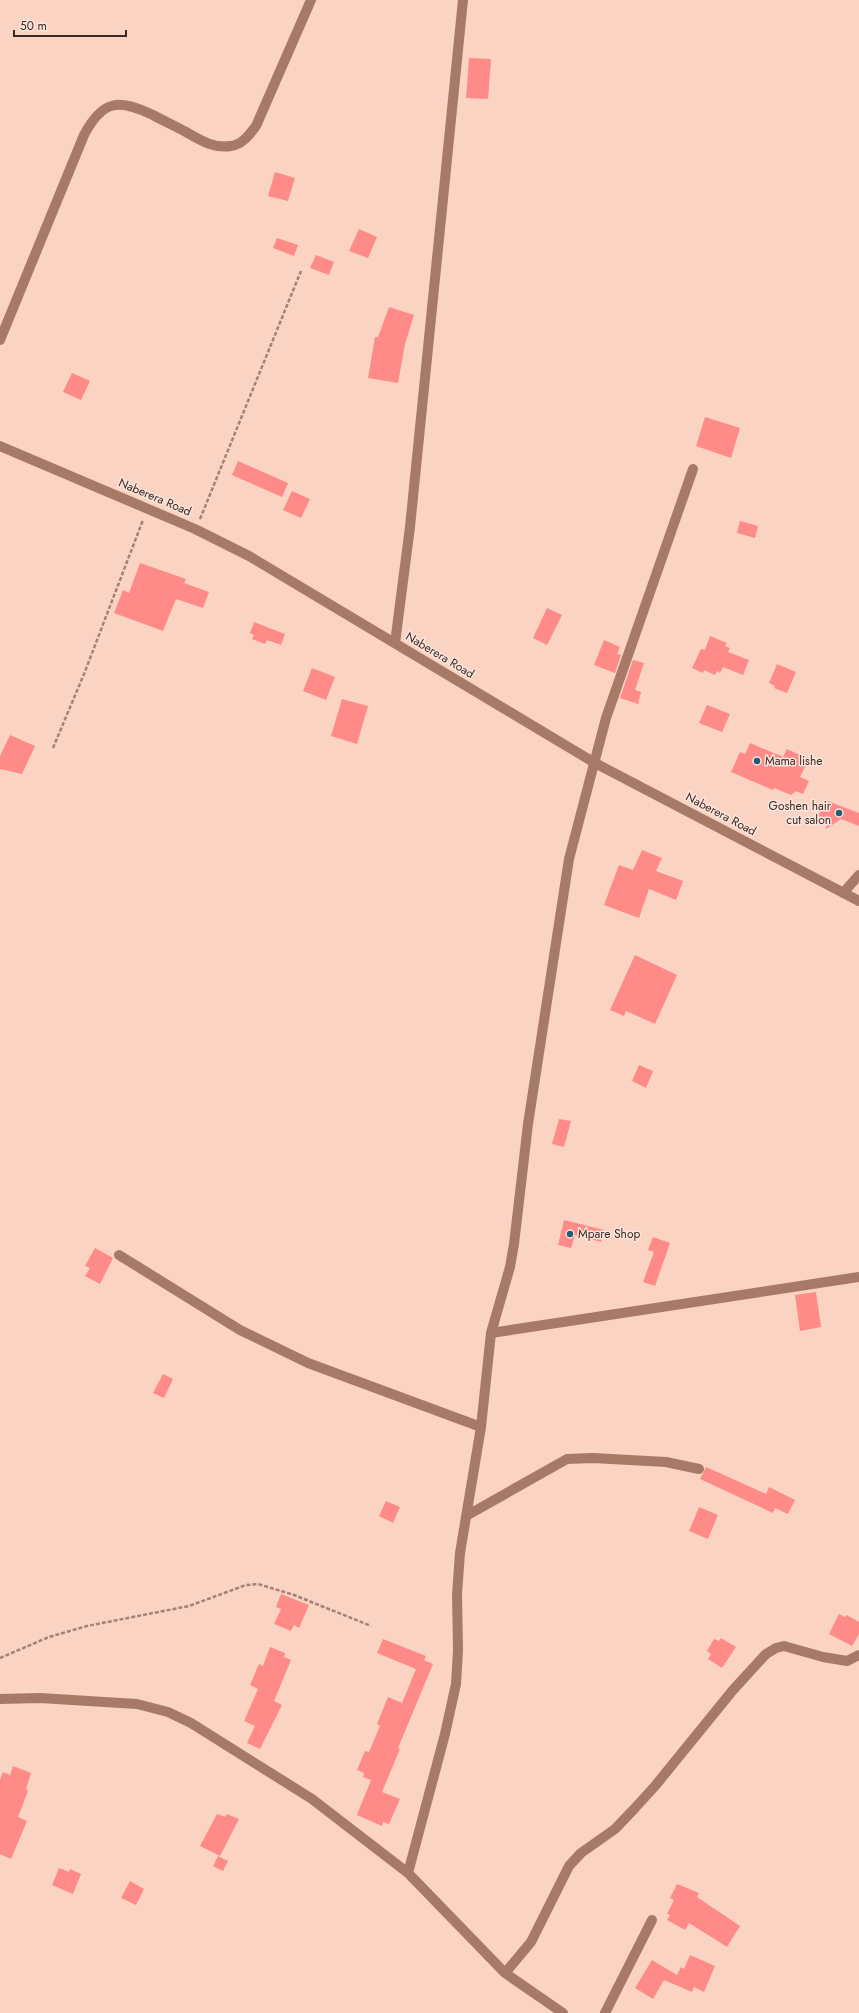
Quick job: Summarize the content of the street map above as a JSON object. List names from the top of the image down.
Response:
{
  "streets": {
    "street": ["Naberera Road"]
  },
  "places": ["Mama lishe", "Goshen hair cut salon", "Mpare Shop"],
  "scale_bar": "50 m"
}
